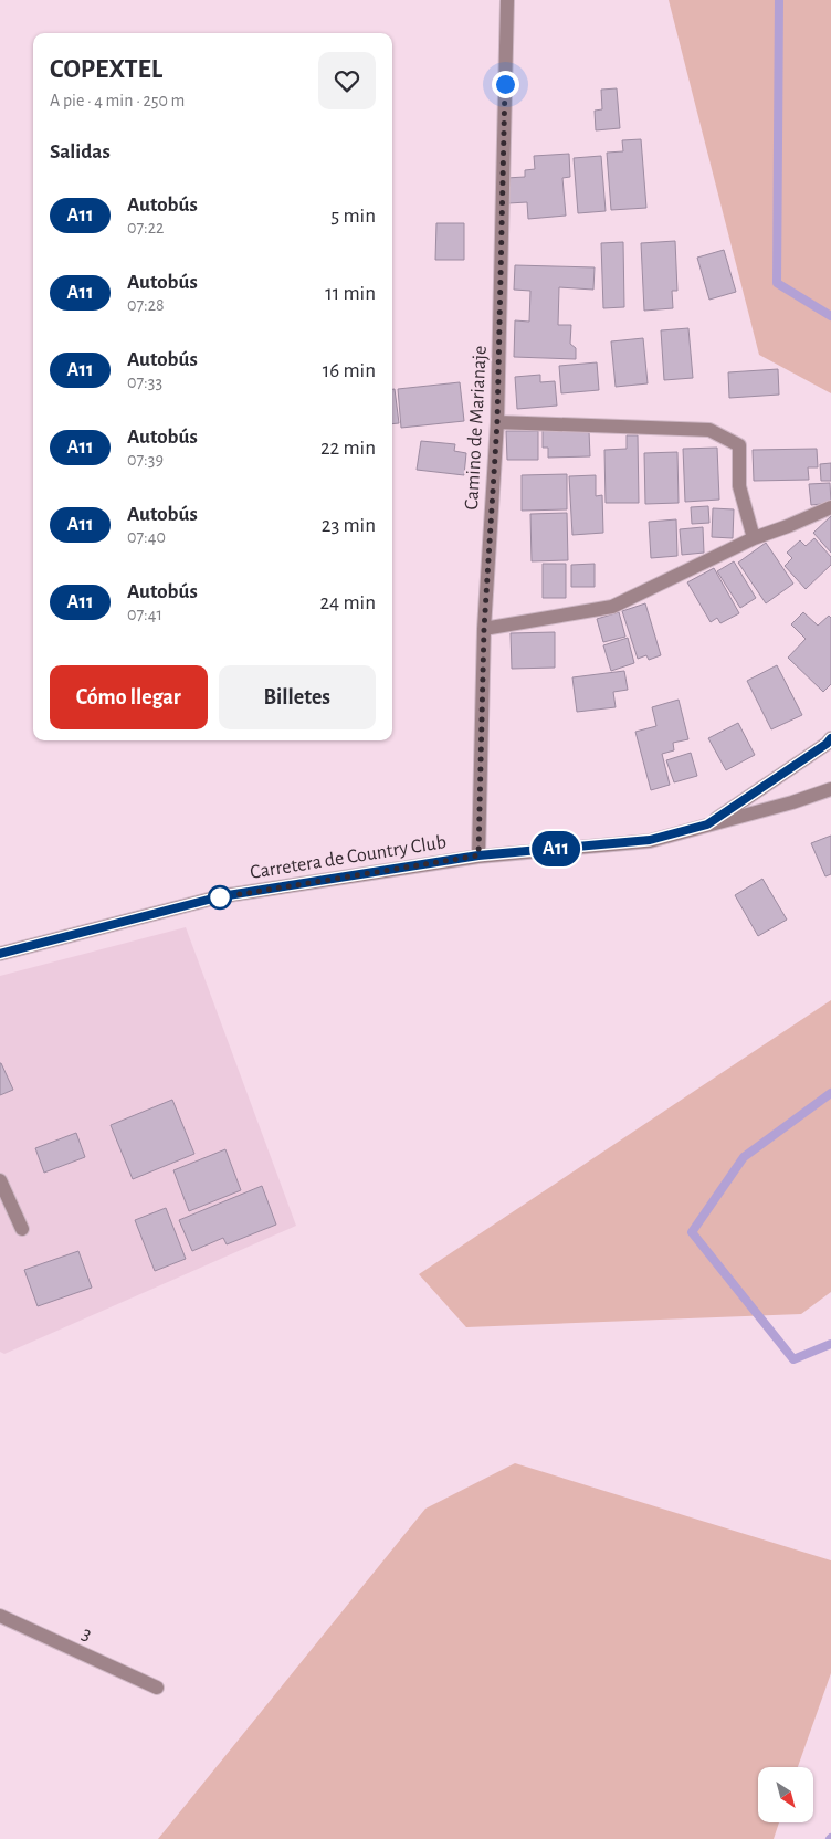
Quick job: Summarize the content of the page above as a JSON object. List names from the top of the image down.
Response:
{
  "streets": {
    "street": ["Camino de Marianaje", "Carretera de Country Club", "3"]
  },
  "crossings": [
    ["Camino de Marianaje", "Carretera de Country Club"]
  ],
  "lines": ["bus line A11"],
  "north": "bottom right",
  "page": {
    "on_map": "A11",
    "heading": [
      ["COPEXTEL", "A pie · 4 min · 250 m"],
      "Salidas"
    ],
    "list": [
      {
        "mark": "A11",
        "name": "Autobús",
        "note": "07:22",
        "value": "5 min"
      },
      {
        "mark": "A11",
        "name": "Autobús",
        "note": "07:28",
        "value": "11 min"
      },
      {
        "mark": "A11",
        "name": "Autobús",
        "note": "07:33",
        "value": "16 min"
      },
      {
        "mark": "A11",
        "name": "Autobús",
        "note": "07:39",
        "value": "22 min"
      },
      {
        "mark": "A11",
        "name": "Autobús",
        "note": "07:40",
        "value": "23 min"
      },
      {
        "mark": "A11",
        "name": "Autobús",
        "note": "07:41",
        "value": "24 min"
      }
    ],
    "buttons": ["Cómo llegar", "Billetes"]
  }
}
